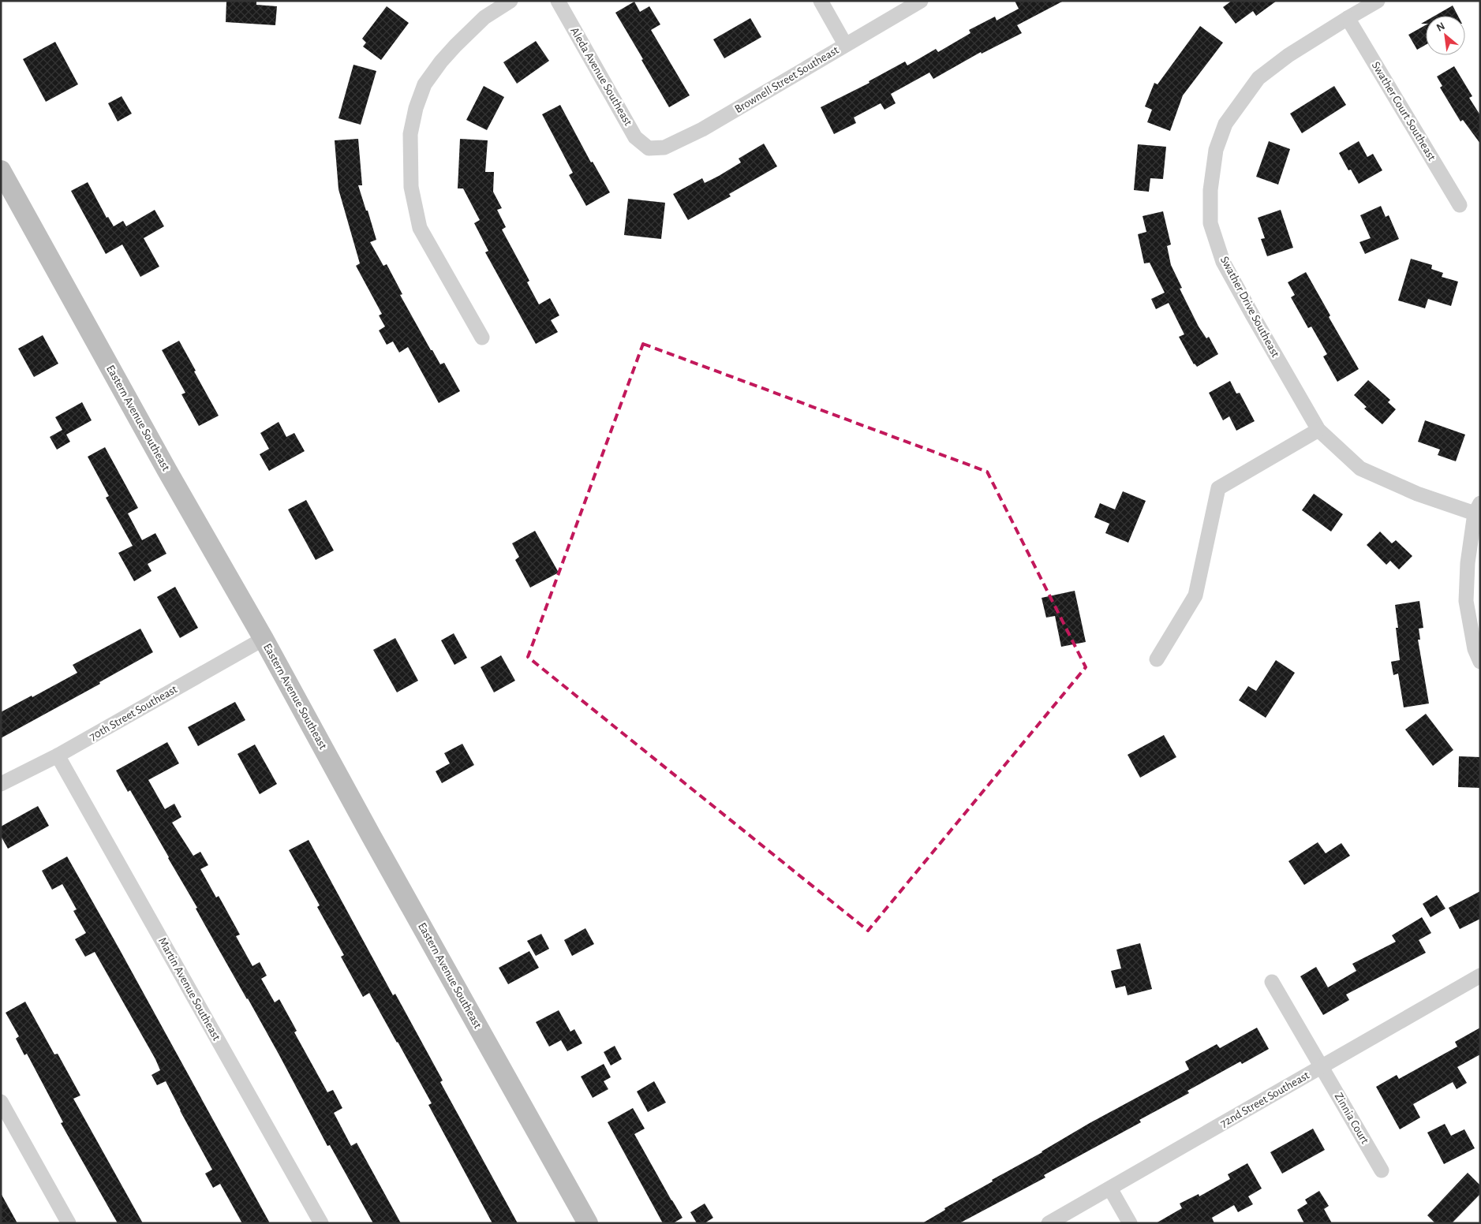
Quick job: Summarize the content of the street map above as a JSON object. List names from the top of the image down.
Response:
{
  "streets": {
    "street": [
      "Aleda Avenue Southeast",
      "Brownell Street Southeast",
      "Swather Court Southeast",
      "Swather Drive Southeast",
      "Eastern Avenue Southeast",
      "70th Street Southeast",
      "Martin Avenue Southeast",
      "72nd Street Southeast",
      "Zinnia Court"
    ]
  },
  "crossings": [
    ["Aleda Avenue Southeast", "Brownell Street Southeast"],
    ["Swather Court Southeast", "Swather Drive Southeast"],
    ["Eastern Avenue Southeast", "70th Street Southeast"],
    ["70th Street Southeast", "Martin Avenue Southeast"],
    ["72nd Street Southeast", "Zinnia Court"]
  ],
  "north": "top left"
}
